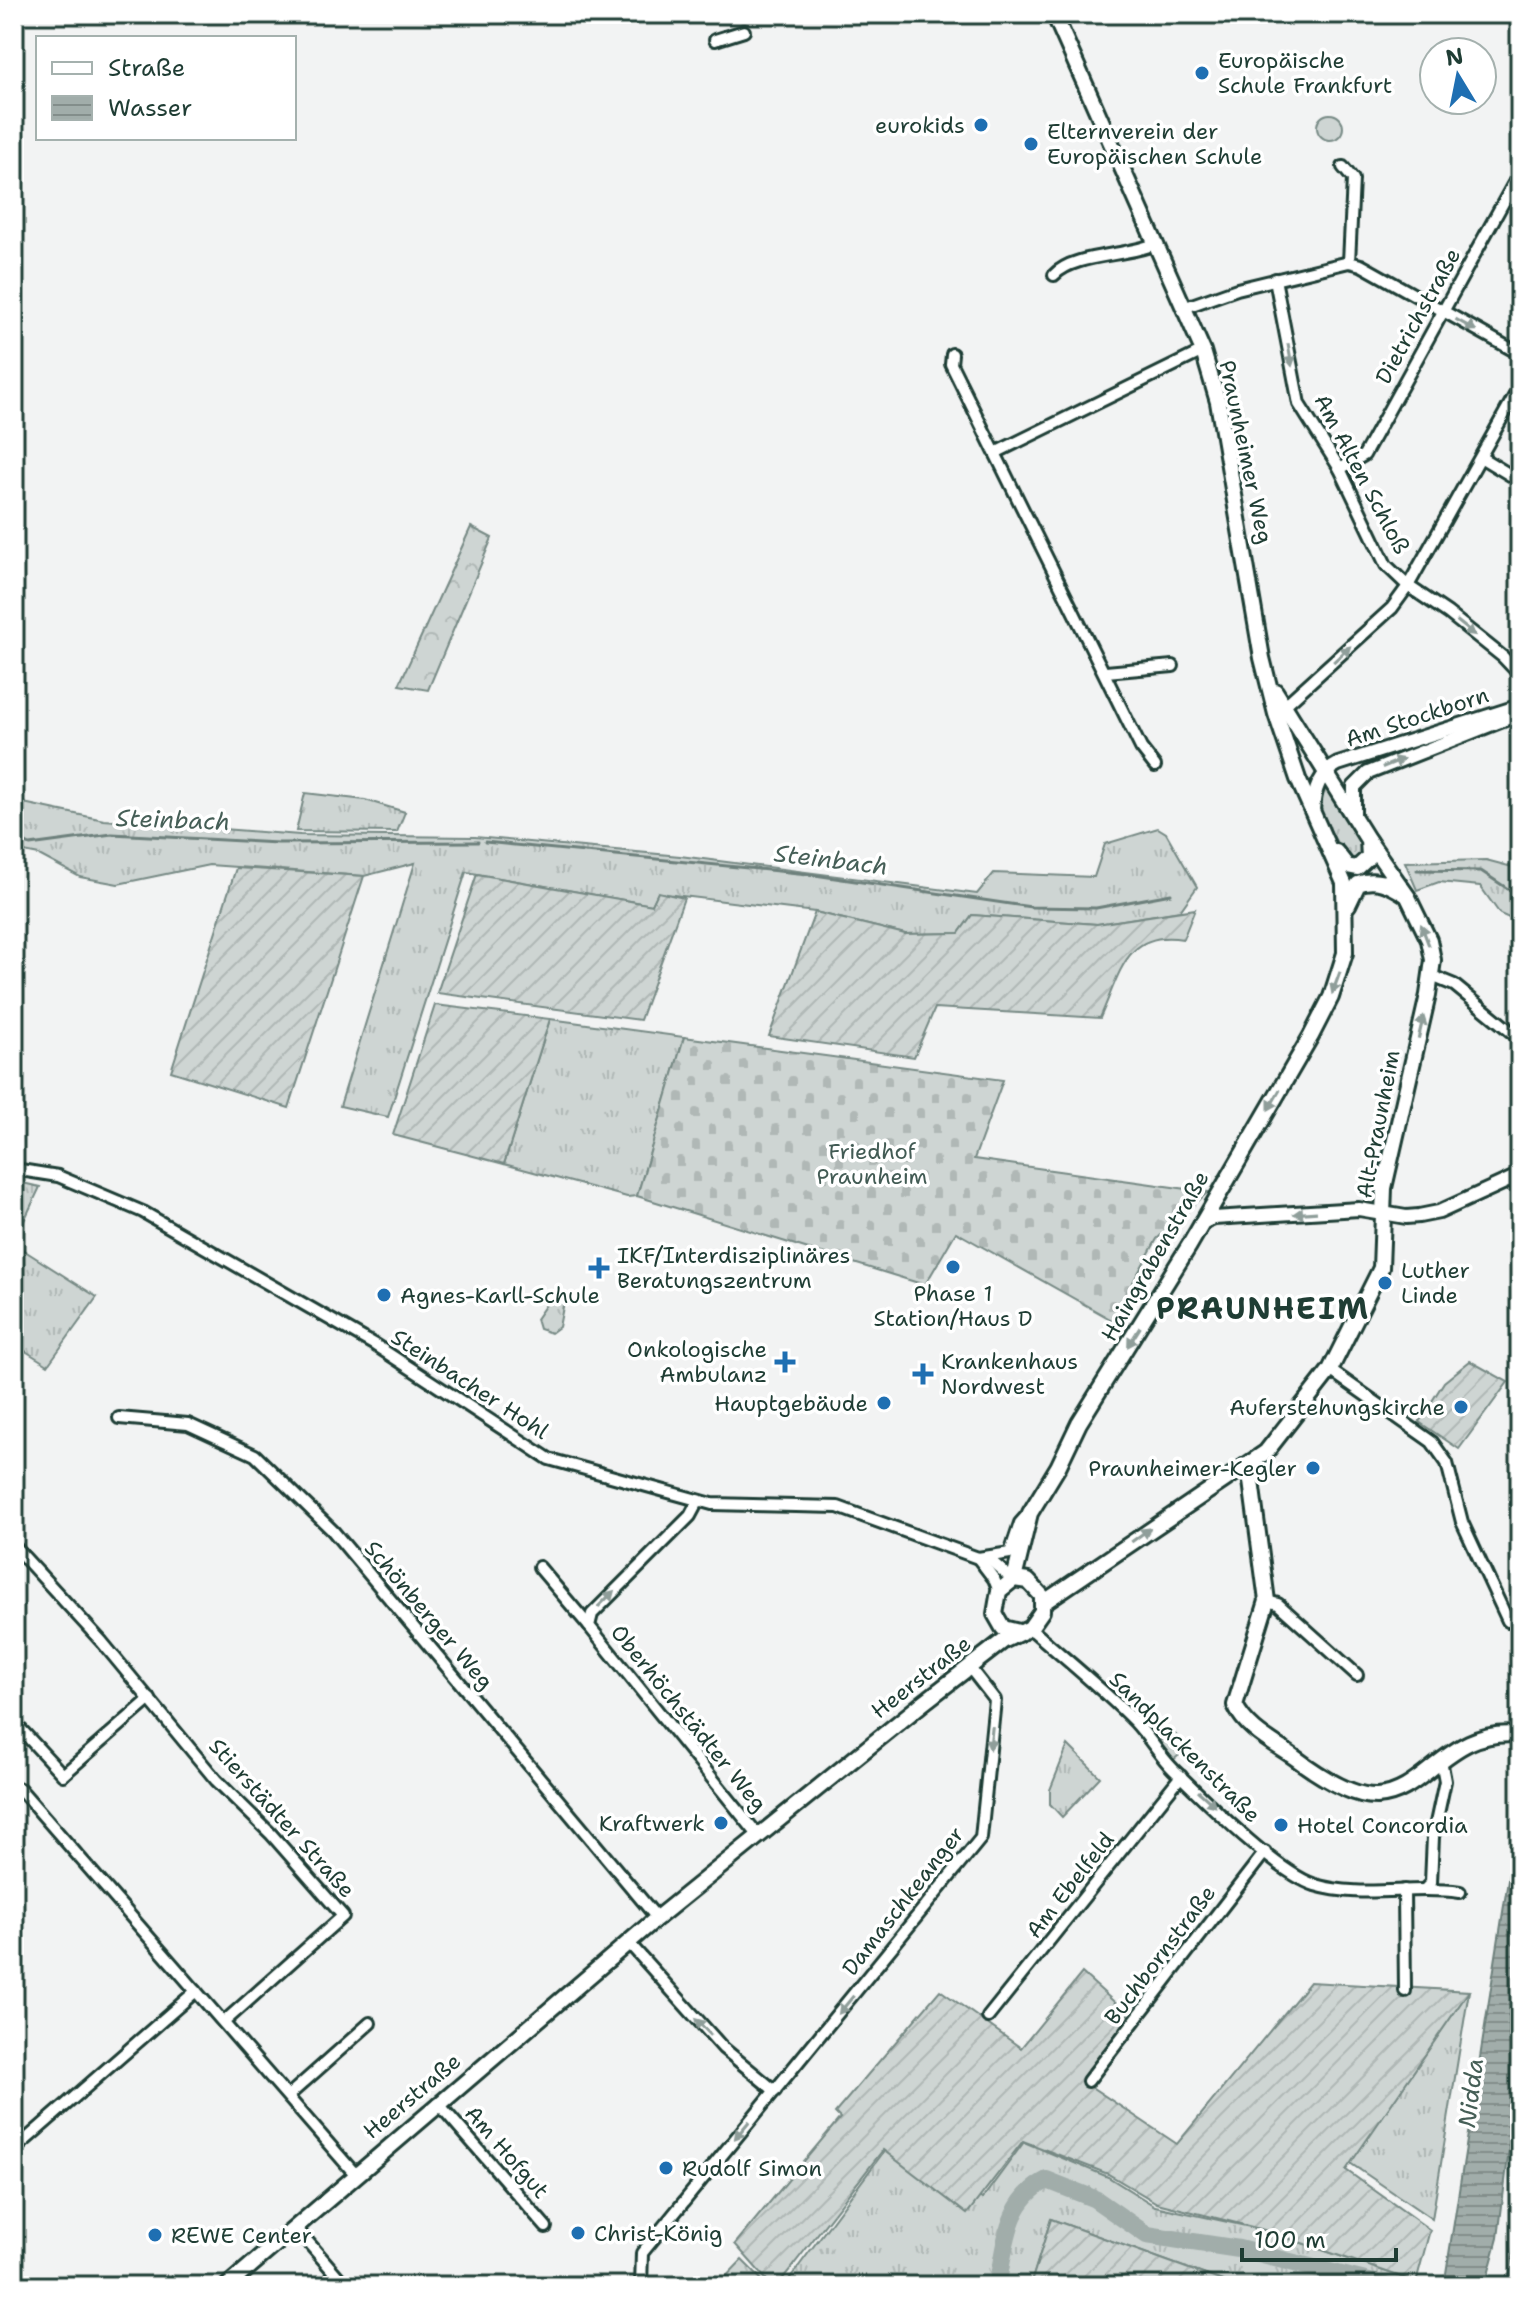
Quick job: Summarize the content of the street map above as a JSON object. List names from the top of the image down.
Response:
{
  "streets": {
    "main road": [
      "Praunheimer Weg",
      "Alt-Praunheim",
      "Haingrabenstraße",
      "Heerstraße"
    ],
    "street": [
      "Dietrichstraße",
      "Am Alten Schloß",
      "Am Stockborn",
      "Steinbacher Hohl",
      "Schönberger Weg",
      "Oberhöchstädter Weg",
      "Sandplackenstraße",
      "Stierstädter Straße",
      "Am Ebelfeld",
      "Damaschkeanger",
      "Buchbornstraße",
      "Am Hofgut"
    ]
  },
  "crossings": [
    ["Dietrichstraße", "Am Alten Schloß"],
    ["Praunheimer Weg", "Am Stockborn"],
    ["Praunheimer Weg", "Alt-Praunheim"],
    ["Praunheimer Weg", "Haingrabenstraße"],
    ["Haingrabenstraße", "Steinbacher Hohl"],
    ["Haingrabenstraße", "Heerstraße"],
    ["Haingrabenstraße", "Sandplackenstraße"],
    ["Steinbacher Hohl", "Heerstraße"],
    ["Steinbacher Hohl", "Oberhöchstädter Weg"],
    ["Steinbacher Hohl", "Sandplackenstraße"],
    ["Schönberger Weg", "Heerstraße"],
    ["Heerstraße", "Oberhöchstädter Weg"],
    ["Heerstraße", "Sandplackenstraße"],
    ["Heerstraße", "Damaschkeanger"],
    ["Heerstraße", "Am Hofgut"],
    ["Sandplackenstraße", "Am Ebelfeld"],
    ["Sandplackenstraße", "Buchbornstraße"]
  ],
  "one_way": [
    "Am Alten Schloß",
    "Alt-Praunheim",
    "Haingrabenstraße",
    "Damaschkeanger"
  ],
  "districts": ["PRAUNHEIM"],
  "water": ["Steinbach", "Nidda"],
  "parks": ["Friedhof Praunheim"],
  "places": {
    "other": [
      "Europäische Schule Frankfurt",
      "eurokids",
      "Elternverein der Europäischen Schule",
      "Phase 1 Station/Haus D",
      "Luther Linde",
      "Agnes-Karll-Schule",
      "Hauptgebäude",
      "Auferstehungskirche",
      "Praunheimer-Kegler",
      "Kraftwerk",
      "Hotel Concordia",
      "Rudolf Simon",
      "Christ-König",
      "REWE Center"
    ],
    "health": ["IKF/Interdisziplinäres Beratungszentrum", "Onkologische Ambulanz", "Krankenhaus Nordwest"]
  },
  "legend": ["Straße", "Wasser"],
  "scale_bar": "100 m",
  "north": "top"
}
